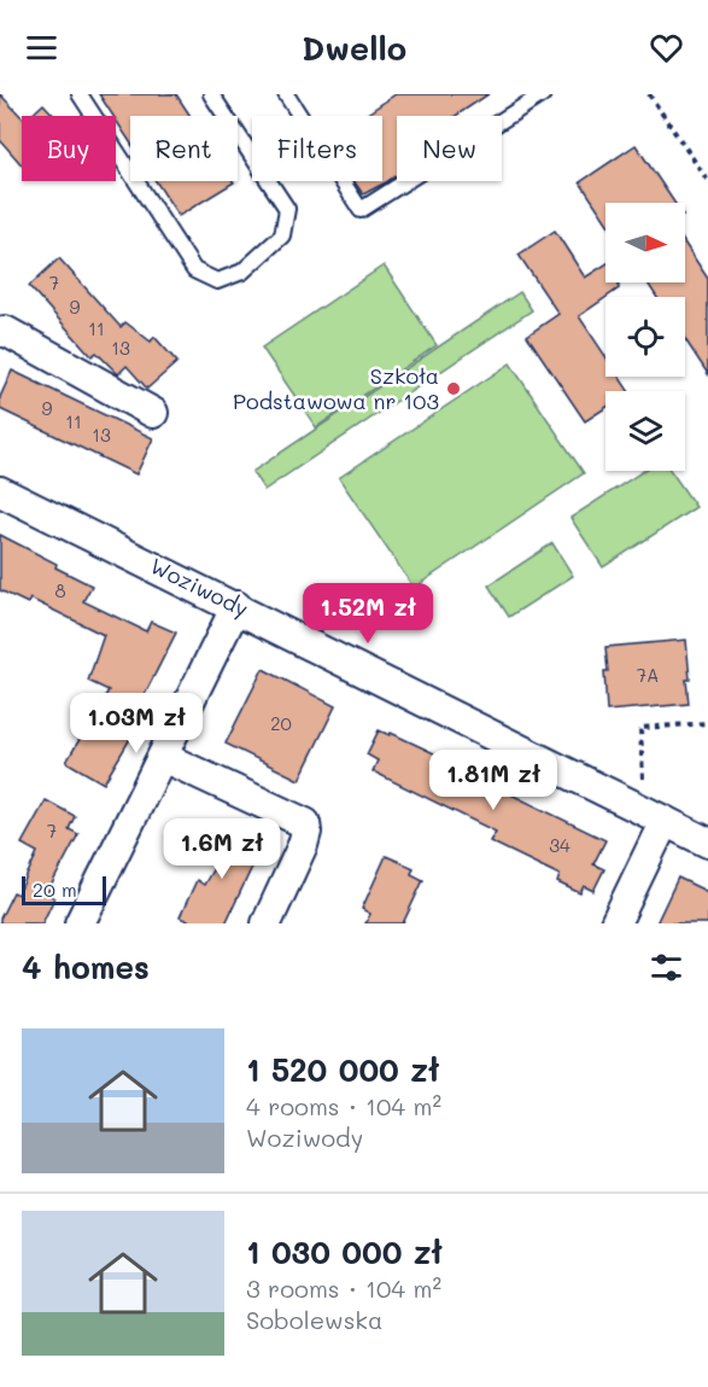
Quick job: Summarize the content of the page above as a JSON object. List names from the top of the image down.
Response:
{
  "streets": {
    "street": ["Woziwody"]
  },
  "places": ["Szkoła Podstawowa nr 103"],
  "house_numbers": [
    "7",
    "9",
    "11",
    "13",
    "9",
    "11",
    "13",
    "8",
    "7A",
    "20",
    "7",
    "34"
  ],
  "scale_bar": "20 m",
  "north": "right",
  "page": {
    "header": "Dwello",
    "chip": [
      "Buy",
      "Rent",
      "Filters",
      "New"
    ],
    "price": [
      "1.52M zł",
      "1.03M zł",
      "1.81M zł",
      "1.6M zł"
    ],
    "scale": "20 m",
    "heading": "4 homes",
    "list": [
      {
        "name": "1 520 000 zł",
        "note": "4 rooms · 104 m² · Woziwody"
      },
      {
        "name": "1 030 000 zł",
        "note": "3 rooms · 104 m² · Sobolewska"
      }
    ]
  }
}
